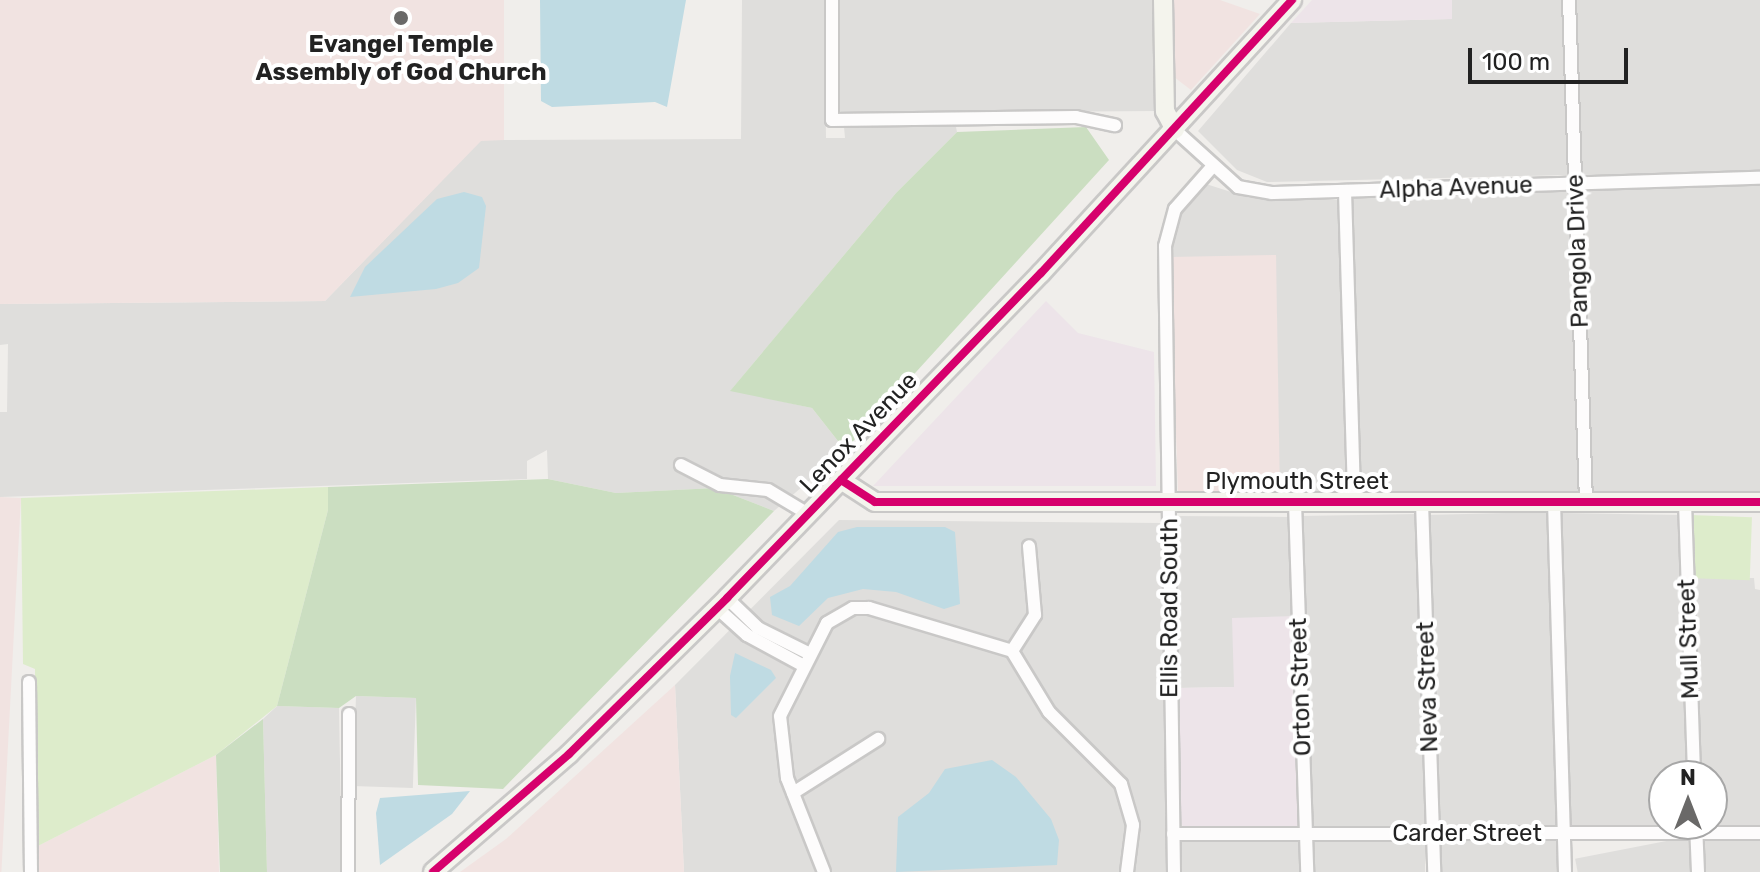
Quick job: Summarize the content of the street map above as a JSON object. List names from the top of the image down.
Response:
{
  "streets": {
    "main road": ["Lenox Avenue", "Plymouth Street"],
    "street": [
      "Alpha Avenue",
      "Pangola Drive",
      "Ellis Road South",
      "Mull Street",
      "Orton Street",
      "Neva Street",
      "Carder Street"
    ]
  },
  "crossings": [
    ["Alpha Avenue", "Pangola Drive"],
    ["Alpha Avenue", "Lenox Avenue"],
    ["Alpha Avenue", "Ellis Road South"],
    ["Pangola Drive", "Plymouth Street"],
    ["Lenox Avenue", "Plymouth Street"],
    ["Plymouth Street", "Ellis Road South"],
    ["Plymouth Street", "Mull Street"],
    ["Plymouth Street", "Orton Street"],
    ["Plymouth Street", "Neva Street"],
    ["Ellis Road South", "Carder Street"],
    ["Orton Street", "Carder Street"],
    ["Neva Street", "Carder Street"]
  ],
  "places": ["Evangel Temple Assembly of God Church"],
  "scale_bar": "100 m",
  "north": "top"
}
